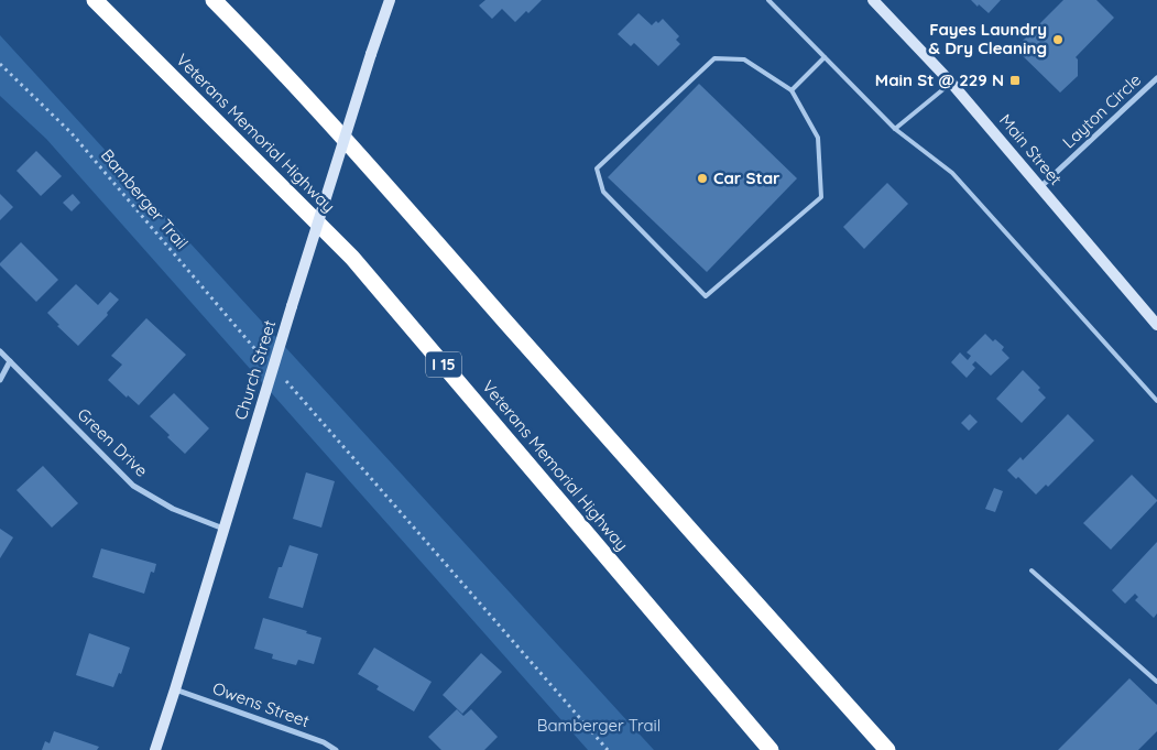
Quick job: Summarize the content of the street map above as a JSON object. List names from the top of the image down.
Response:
{
  "streets": {
    "highway": ["Veterans Memorial Highway", "I 15"],
    "street": [
      "Layton Circle",
      "Main Street",
      "Church Street",
      "Green Drive",
      "Owens Street"
    ],
    "path": ["Bamberger Trail"]
  },
  "crossings": [
    ["Layton Circle", "Main Street"],
    ["Church Street", "Green Drive"],
    ["Church Street", "Owens Street"]
  ],
  "parks": ["Bamberger Trail"],
  "places": {
    "other": ["Fayes Laundry & Dry Cleaning", "Car Star"],
    "transit": ["Main St @ 229 N"]
  }
}
